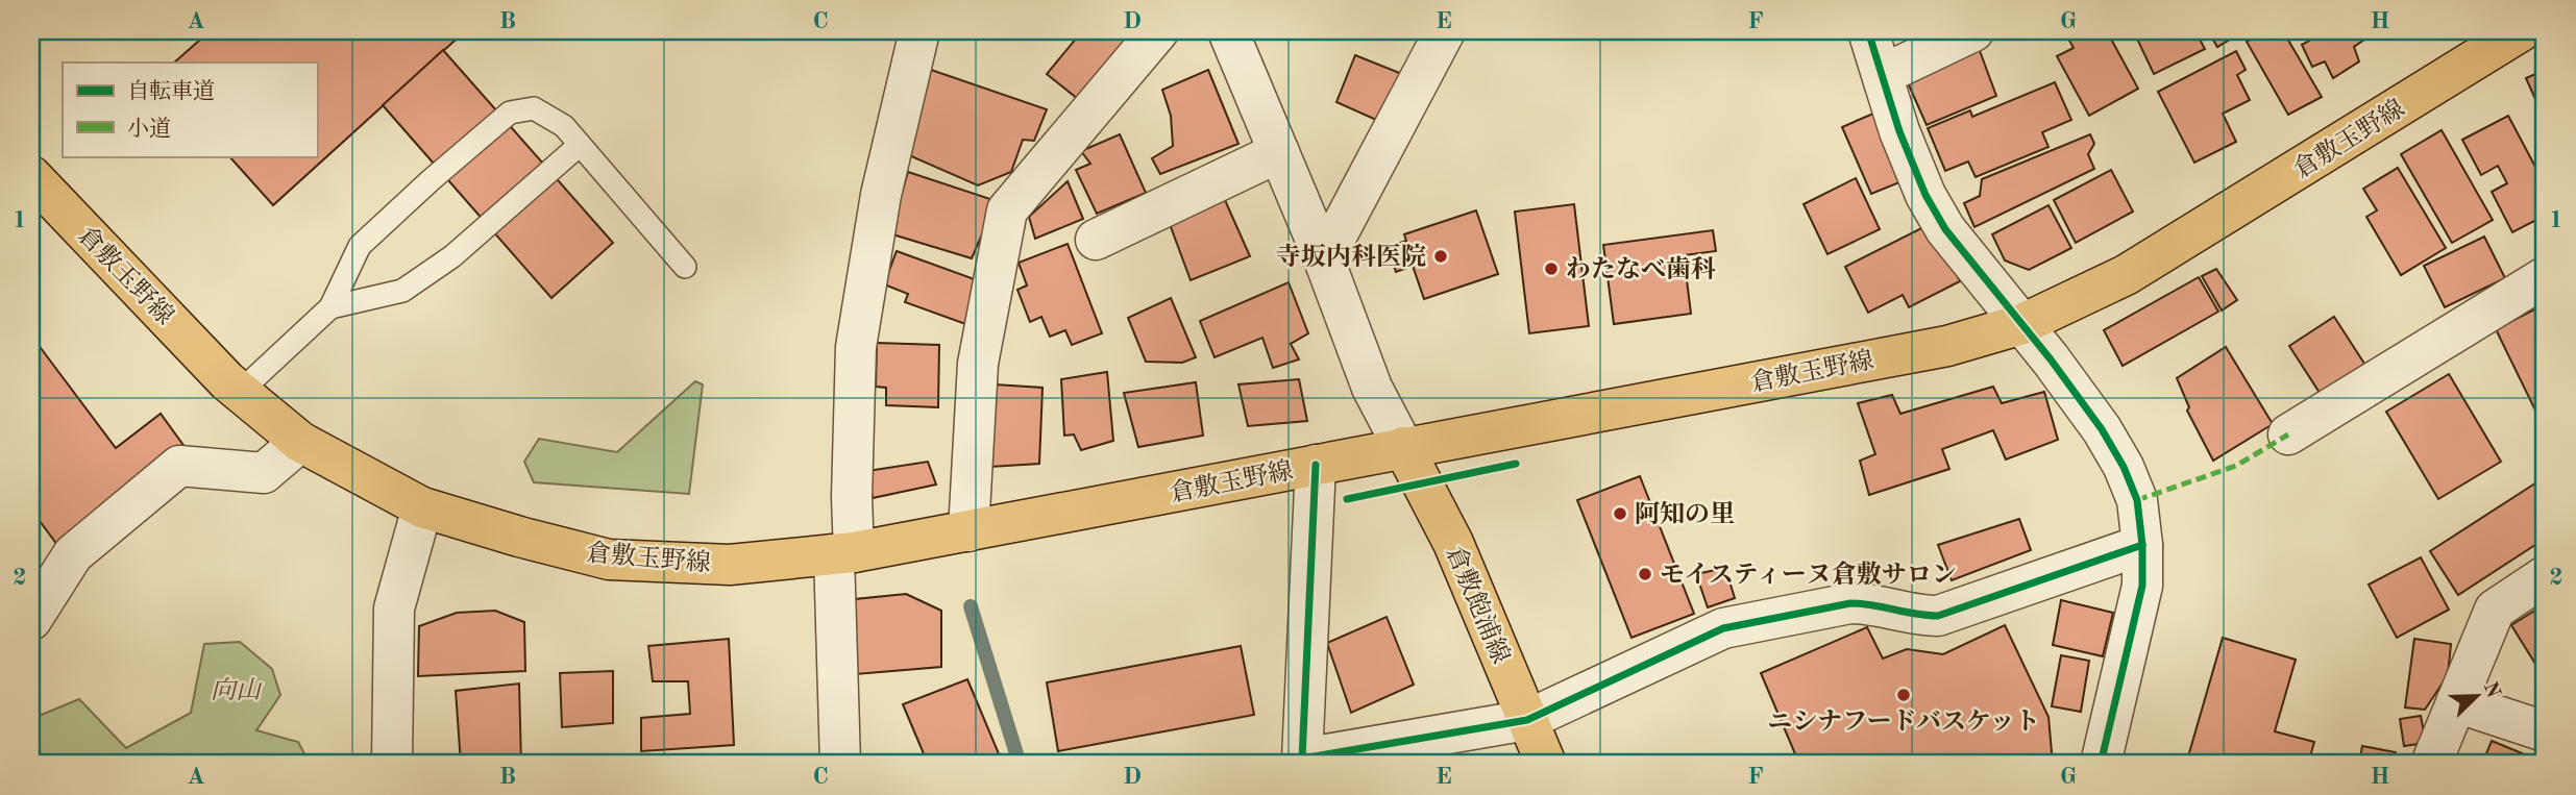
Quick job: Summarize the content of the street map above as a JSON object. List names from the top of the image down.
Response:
{
  "streets": {
    "main road": ["倉敷玉野線", "倉敷飽浦線"]
  },
  "crossings": [
    ["倉敷玉野線", "倉敷飽浦線"]
  ],
  "parks": ["向山"],
  "places": [
    "寺坂内科医院",
    "わたなべ歯科",
    "阿知の里",
    "モイスティーヌ倉敷サロン",
    "ニシナフードバスケット"
  ],
  "legend": ["自転車道", "小道"],
  "north": "top right",
  "grid": {
    "columns": [
      "A",
      "B",
      "C",
      "D",
      "E",
      "F",
      "G",
      "H"
    ],
    "rows": ["1", "2"]
  }
}
